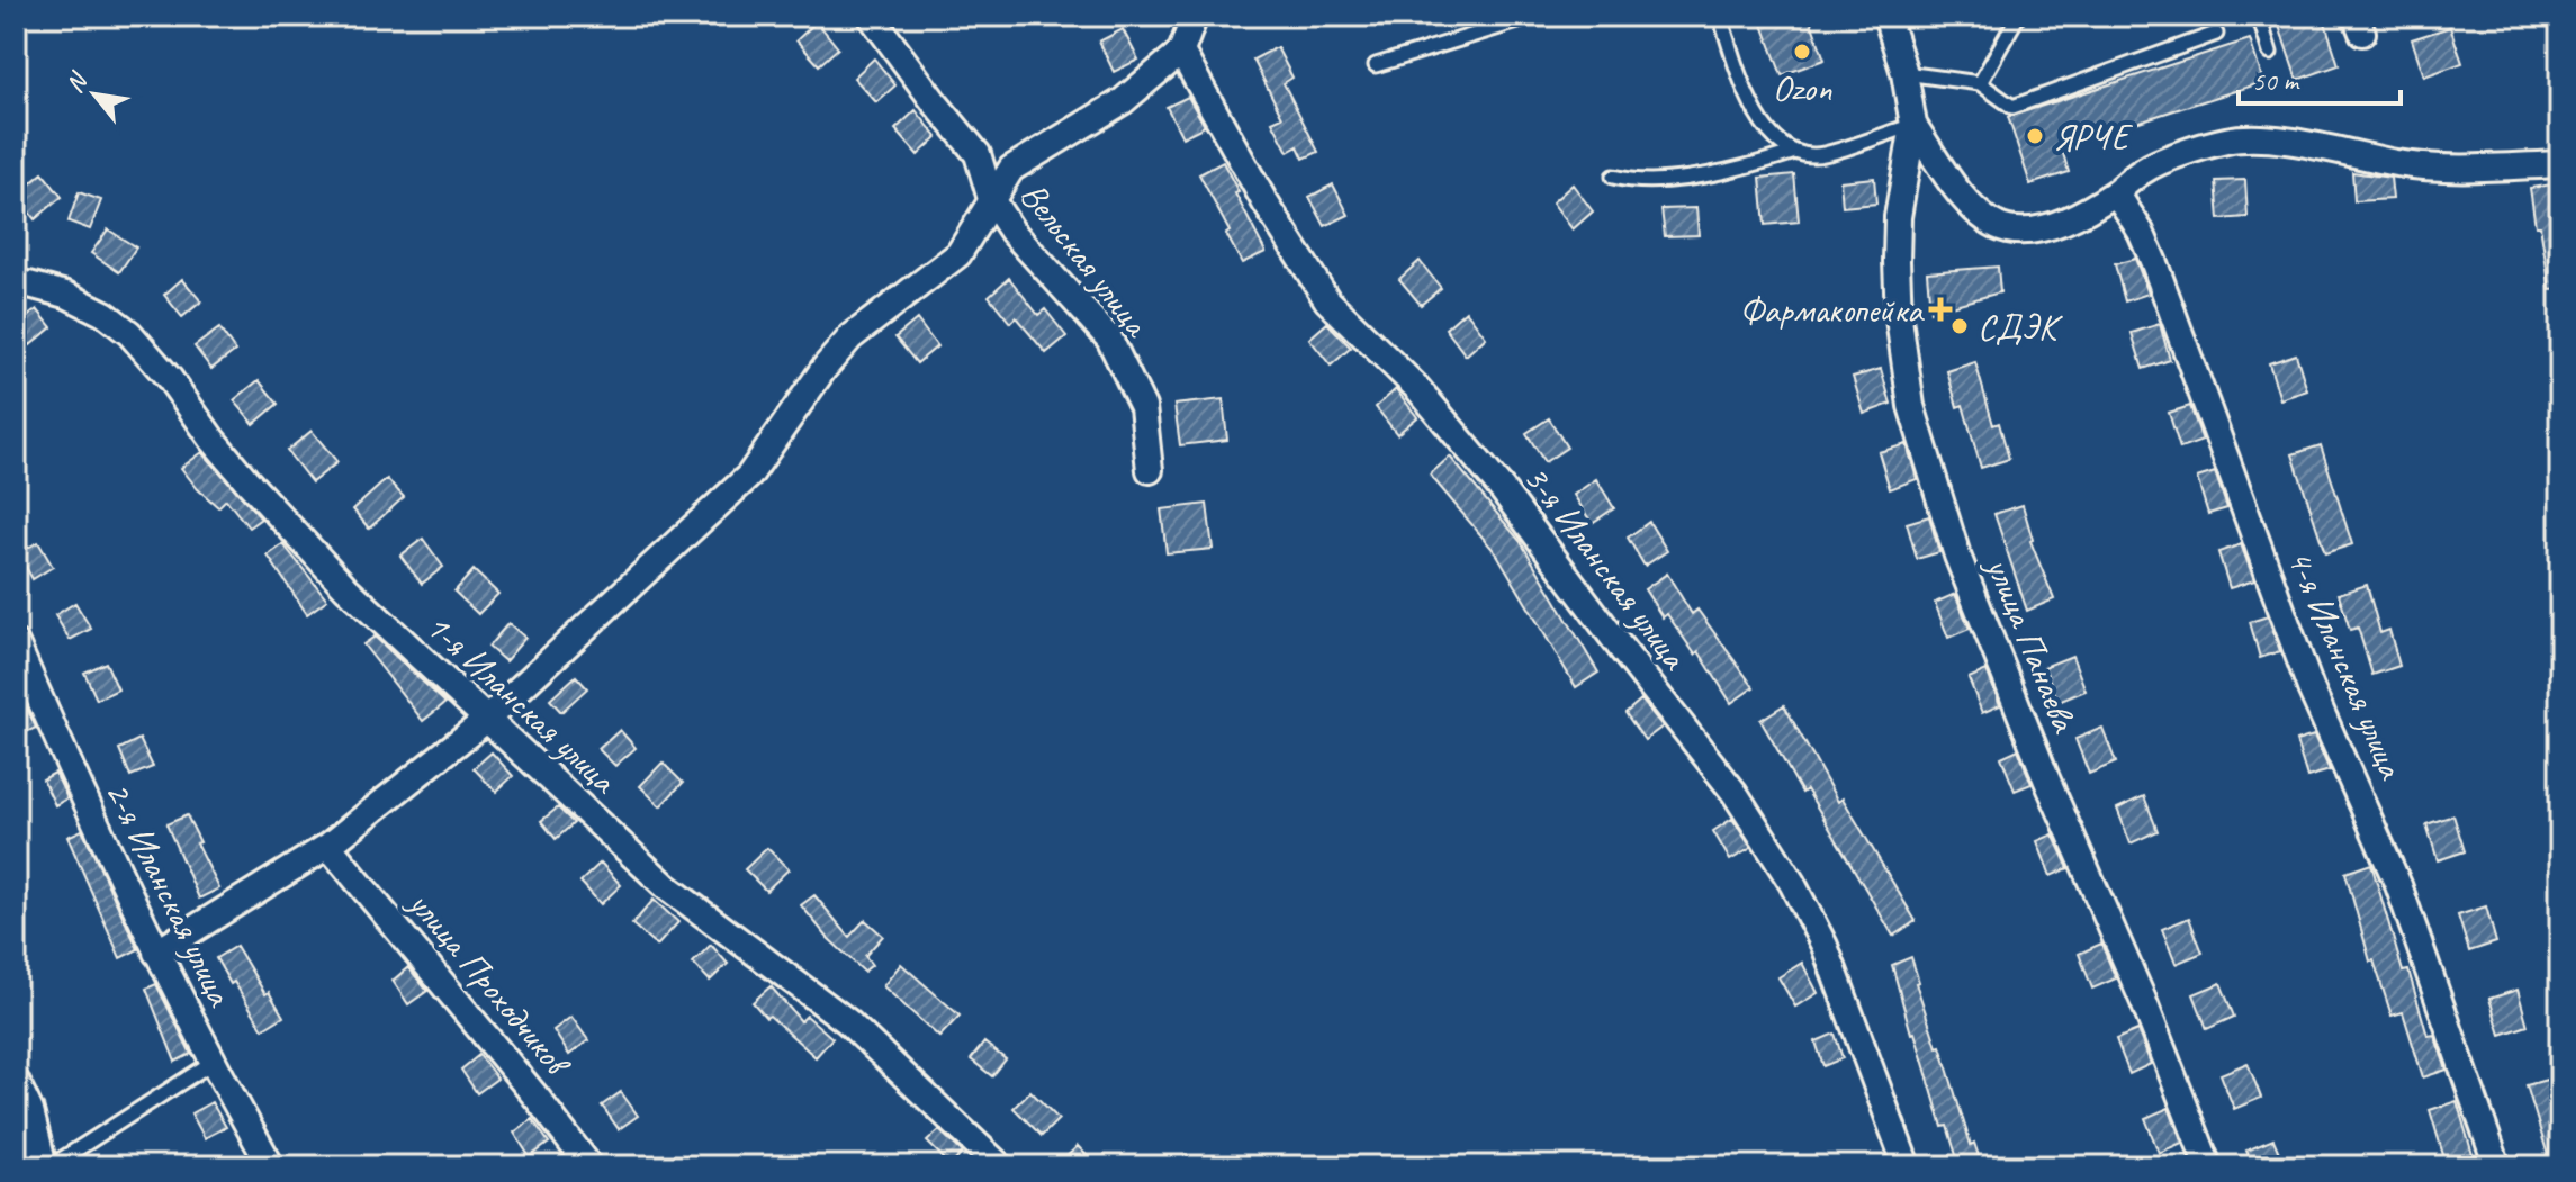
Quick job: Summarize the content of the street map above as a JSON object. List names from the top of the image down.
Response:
{
  "streets": {
    "street": [
      "Вельская улица",
      "3-я Иланская улица",
      "улица Панаева",
      "4-я Иланская улица",
      "1-я Иланская улица",
      "2-я Иланская улица",
      "улица Проходчиков"
    ]
  },
  "places": {
    "other": ["Ozon", "ЯРЧЕ", "СДЭК"],
    "health": ["Фармакопейка"]
  },
  "scale_bar": "50 m",
  "north": "top left"
}
